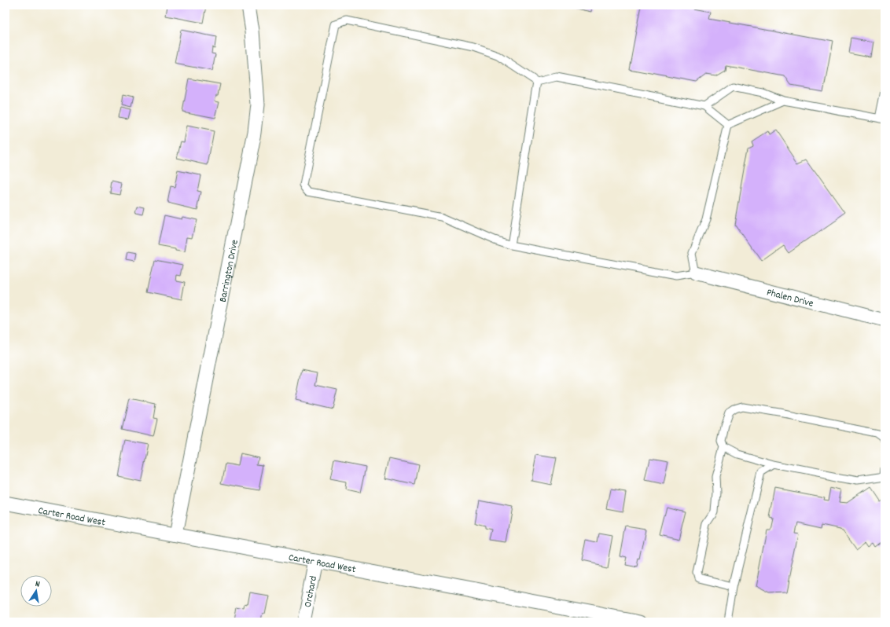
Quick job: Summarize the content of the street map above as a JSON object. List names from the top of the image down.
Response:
{
  "streets": {
    "street": [
      "Barrington Drive",
      "Phalen Drive",
      "Carter Road West",
      "Orchard"
    ]
  },
  "crossings": [
    ["Barrington Drive", "Carter Road West"],
    ["Carter Road West", "Orchard"]
  ],
  "north": "top"
}
